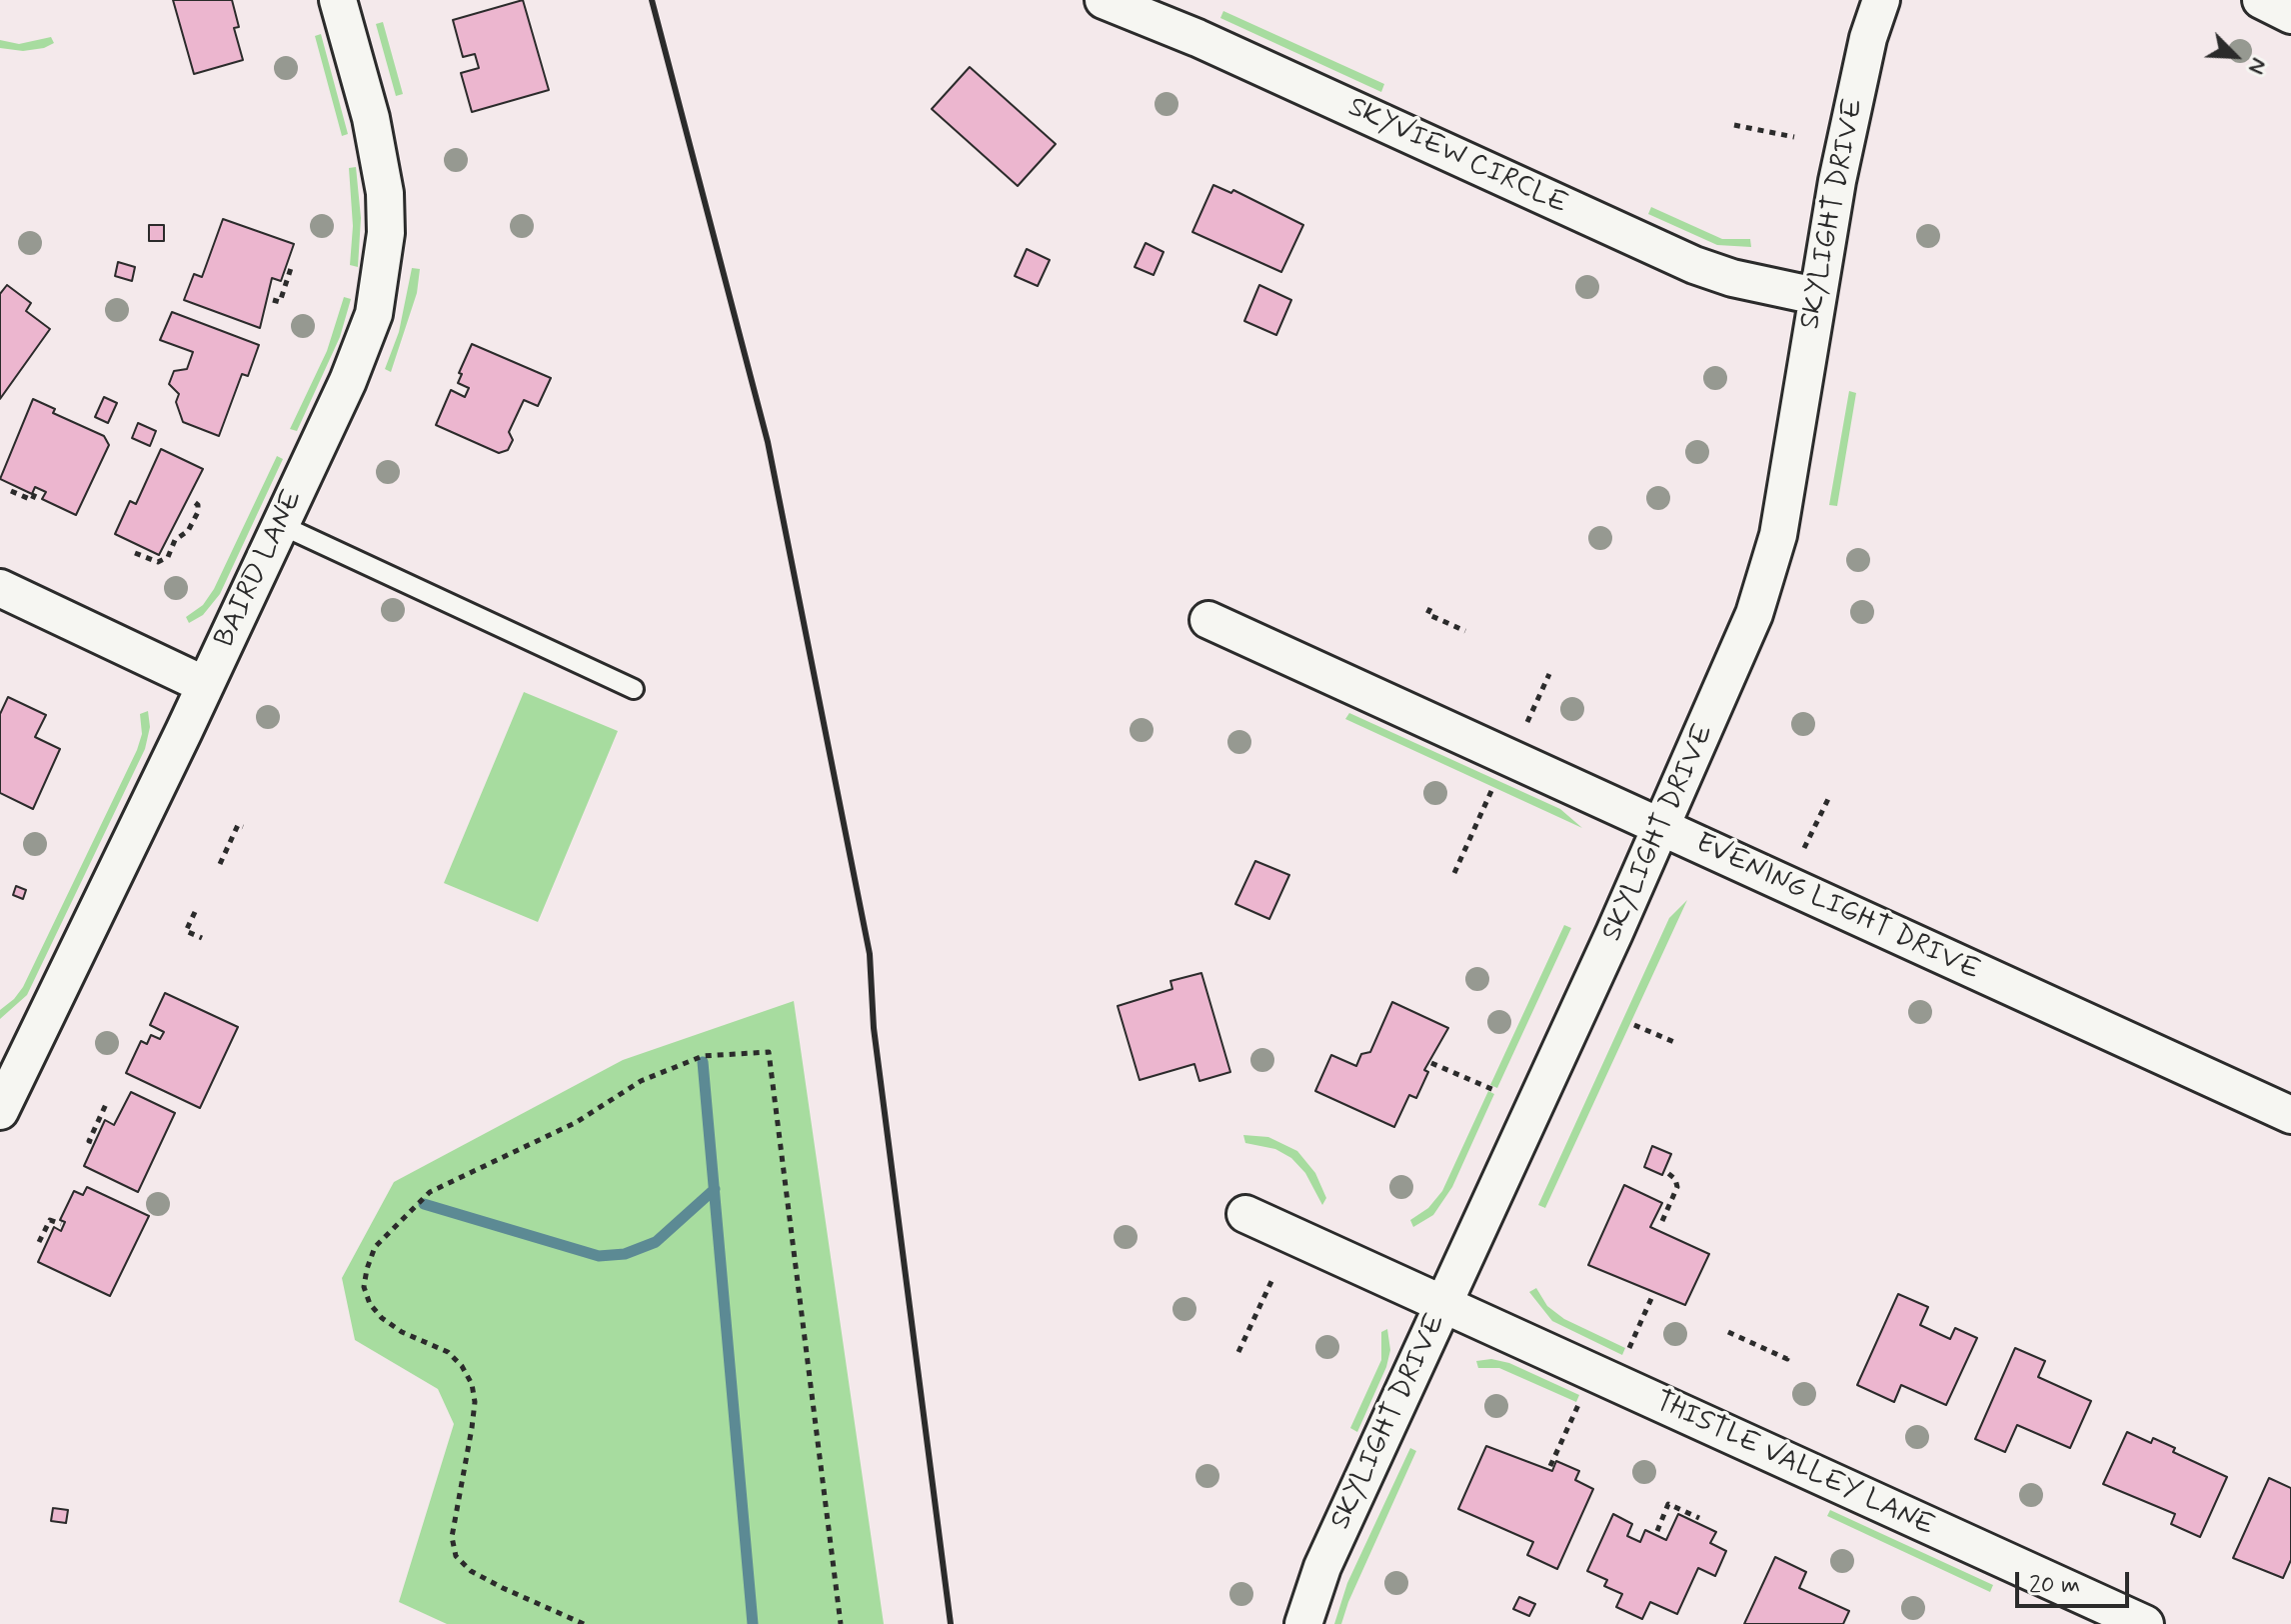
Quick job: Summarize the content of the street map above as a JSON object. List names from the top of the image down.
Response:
{
  "streets": {
    "street": [
      "SKYVIEW CIRCLE",
      "SKYLIGHT DRIVE",
      "BAIRD LANE",
      "EVENING LIGHT DRIVE",
      "THISTLE VALLEY LANE"
    ]
  },
  "crossings": [
    ["SKYVIEW CIRCLE", "SKYLIGHT DRIVE"],
    ["SKYLIGHT DRIVE", "EVENING LIGHT DRIVE"],
    ["SKYLIGHT DRIVE", "THISTLE VALLEY LANE"]
  ],
  "scale_bar": "20 m",
  "north": "bottom right"
}
